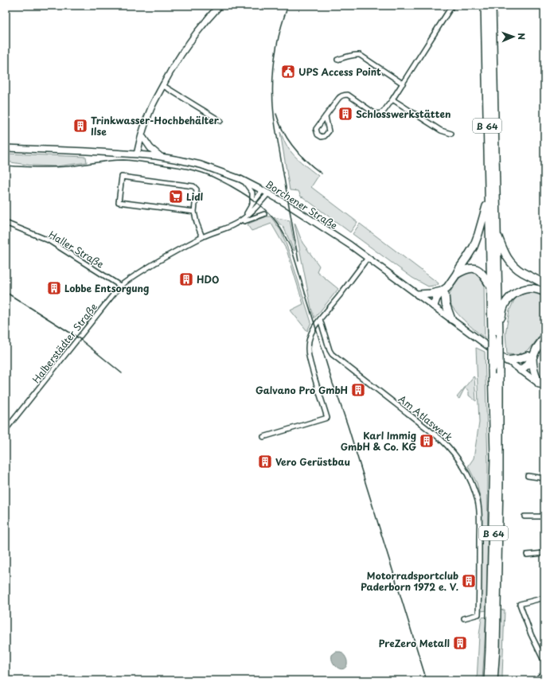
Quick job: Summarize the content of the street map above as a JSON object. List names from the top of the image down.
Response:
{
  "streets": {
    "highway": ["B 64"],
    "main road": ["Borchener Straße"],
    "street": ["Haller Straße", "Halberstädter Straße", "Am Atlaswerk"]
  },
  "crossings": [
    ["Borchener Straße", "Halberstädter Straße"],
    ["Haller Straße", "Halberstädter Straße"]
  ],
  "places": {
    "public building": ["UPS Access Point"],
    "building": [
      "Schlosswerkstätten",
      "Trinkwasser-Hochbehälter Ilse",
      "HDO",
      "Lobbe Entsorgung",
      "Galvano Pro GmbH",
      "Karl Immig GmbH & Co. KG",
      "Vero Gerüstbau",
      "Motorradsportclub Paderborn 1972 e. V.",
      "PreZero Metall"
    ],
    "supermarket": ["Lidl"]
  },
  "north": "right"
}
